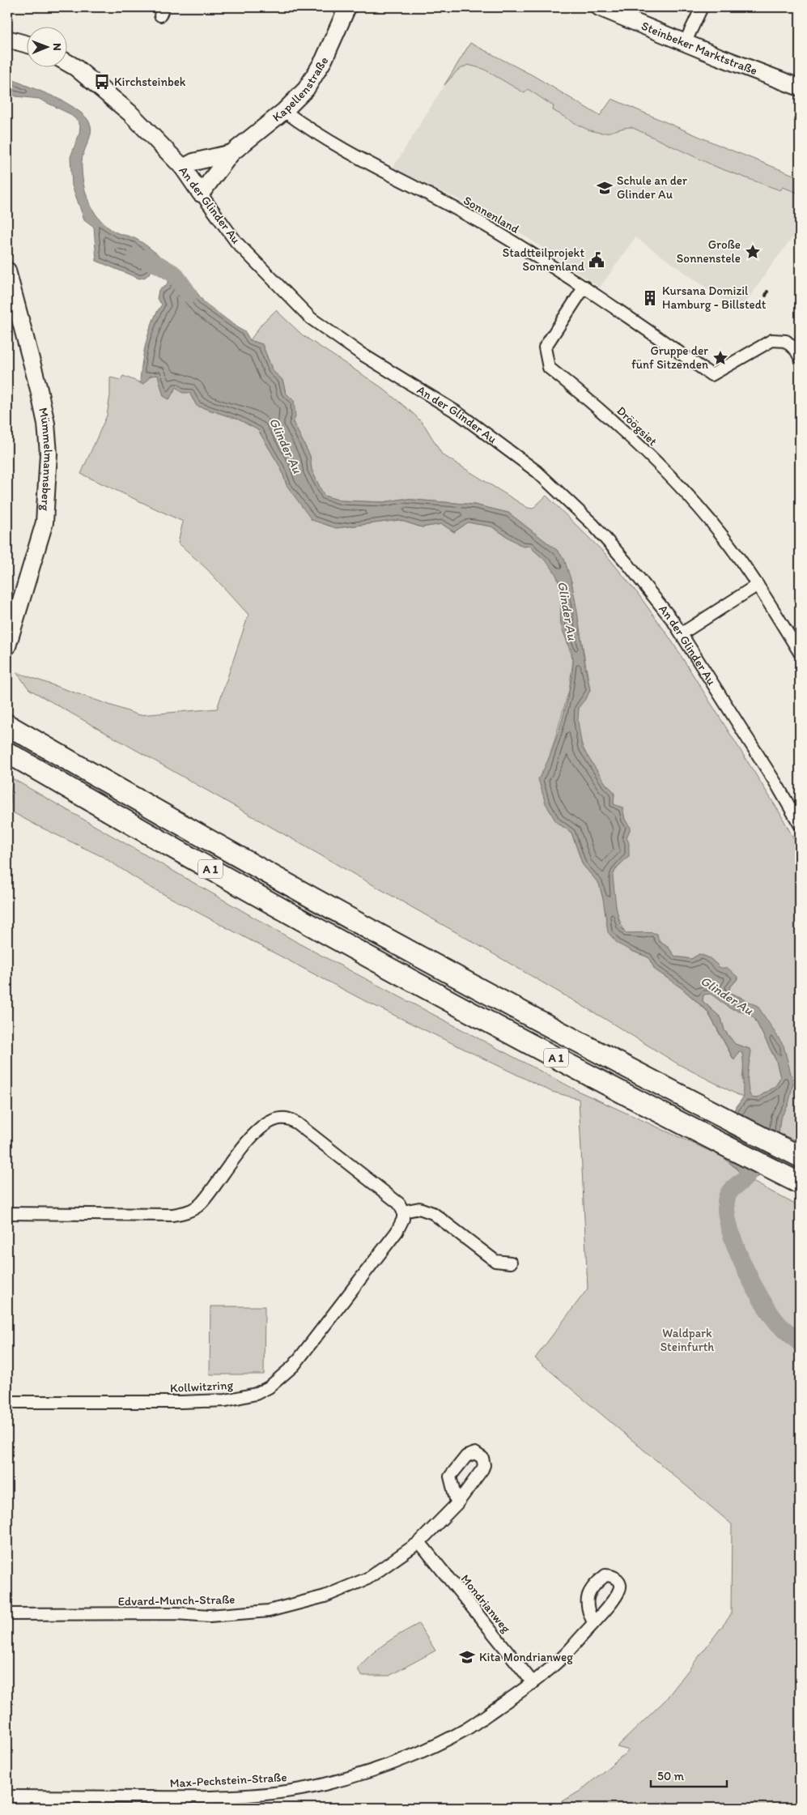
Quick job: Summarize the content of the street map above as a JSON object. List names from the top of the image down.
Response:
{
  "streets": {
    "highway": ["A 1"],
    "street": [
      "Steinbeker Marktstraße",
      "Kapellenstraße",
      "An der Glinder Au",
      "Sonnenland",
      "Dröögsiet",
      "Mümmelmannsberg",
      "Kollwitzring",
      "Edvard-Munch-Straße",
      "Mondrianweg",
      "Max-Pechstein-Straße"
    ]
  },
  "crossings": [
    ["Kapellenstraße", "An der Glinder Au"],
    ["Kapellenstraße", "Sonnenland"],
    ["Sonnenland", "Dröögsiet"],
    ["Edvard-Munch-Straße", "Mondrianweg"],
    ["Mondrianweg", "Max-Pechstein-Straße"]
  ],
  "water": ["Glinder Au"],
  "parks": ["Waldpark Steinfurth"],
  "places": {
    "bus stop": ["Kirchsteinbek"],
    "school or university": ["Schule an der Glinder Au", "Kita Mondrianweg"],
    "place": ["Große Sonnenstele", "Gruppe der fünf Sitzenden"],
    "public building": ["Stadtteilprojekt Sonnenland"],
    "building": ["Kursana Domizil Hamburg - Billstedt"]
  },
  "scale_bar": "50 m",
  "north": "right"
}
